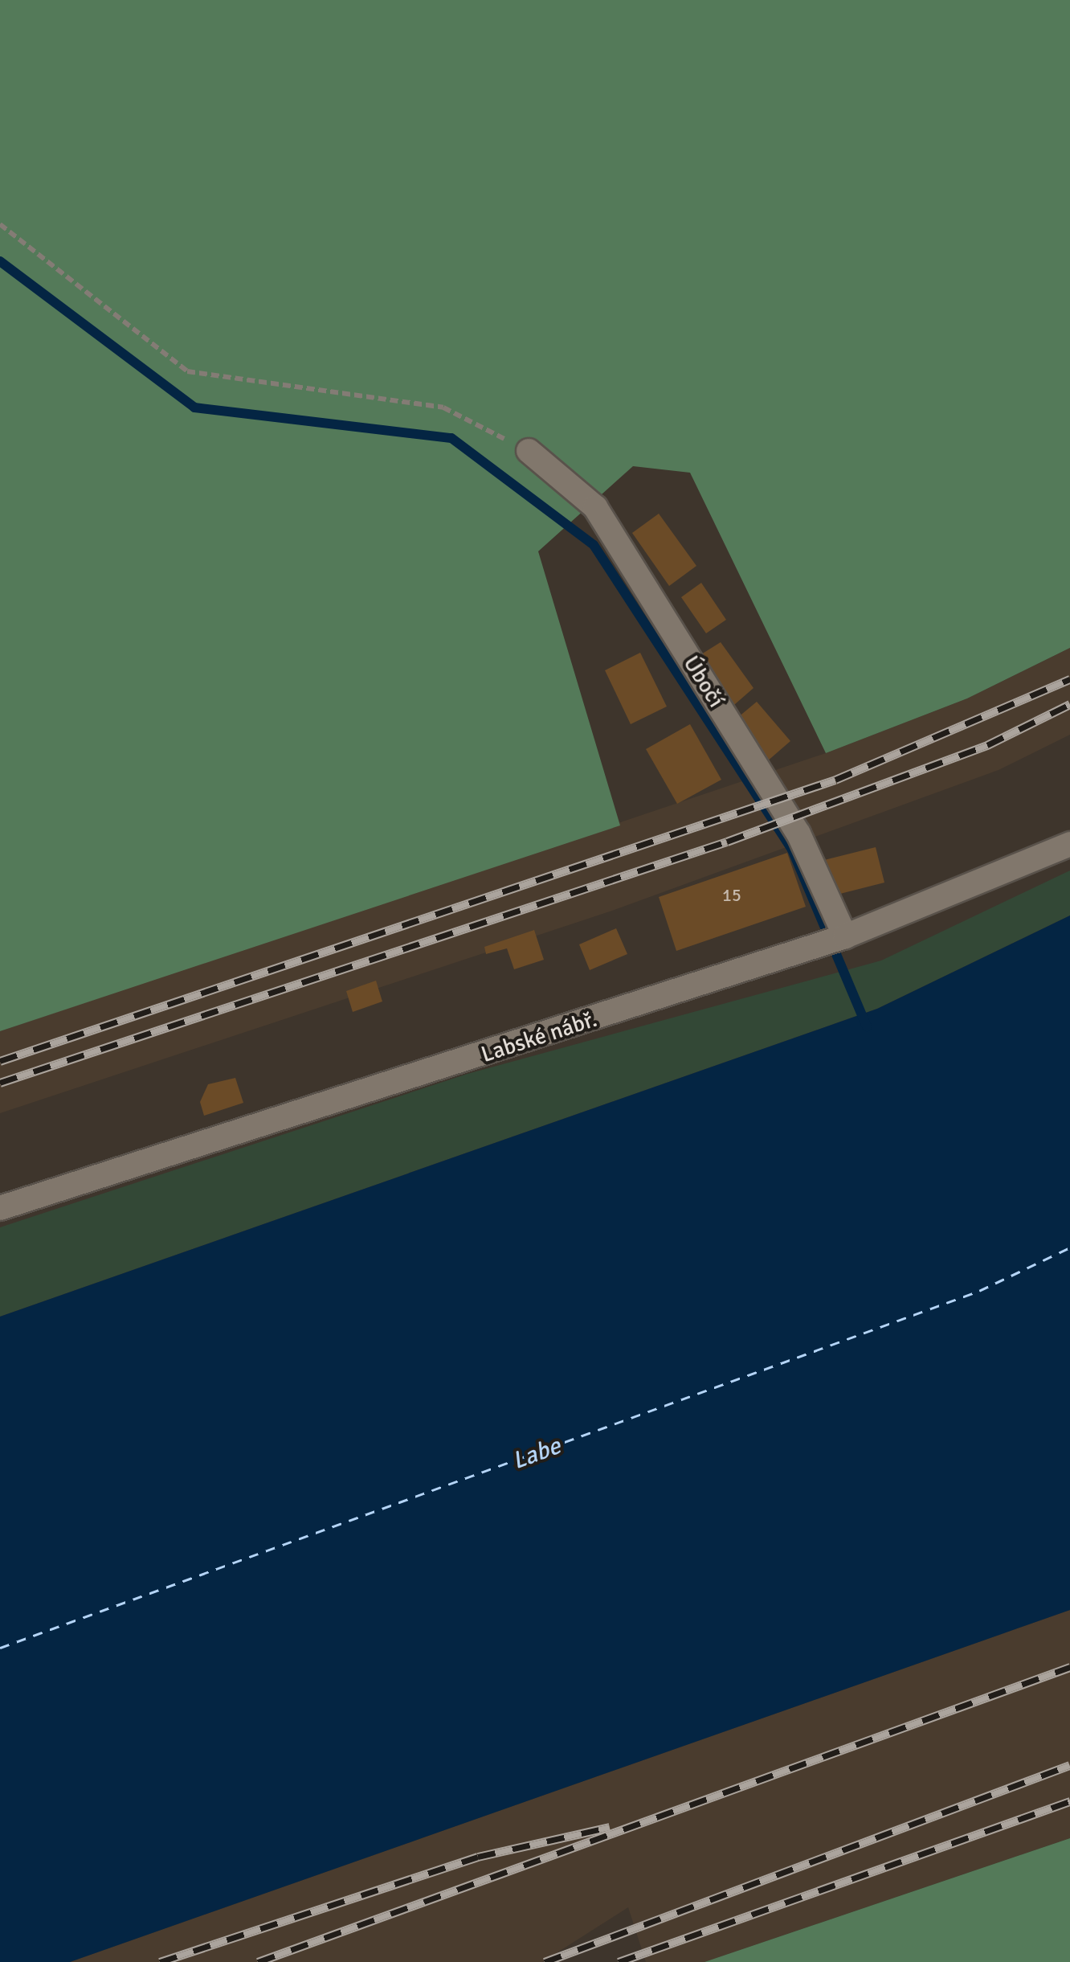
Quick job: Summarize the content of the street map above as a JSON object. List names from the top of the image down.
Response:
{
  "streets": {
    "street": ["Úbočí", "Labské nábř."]
  },
  "crossings": [
    ["Úbočí", "Labské nábř."]
  ],
  "water": ["Labe"],
  "house_numbers": ["15"]
}
